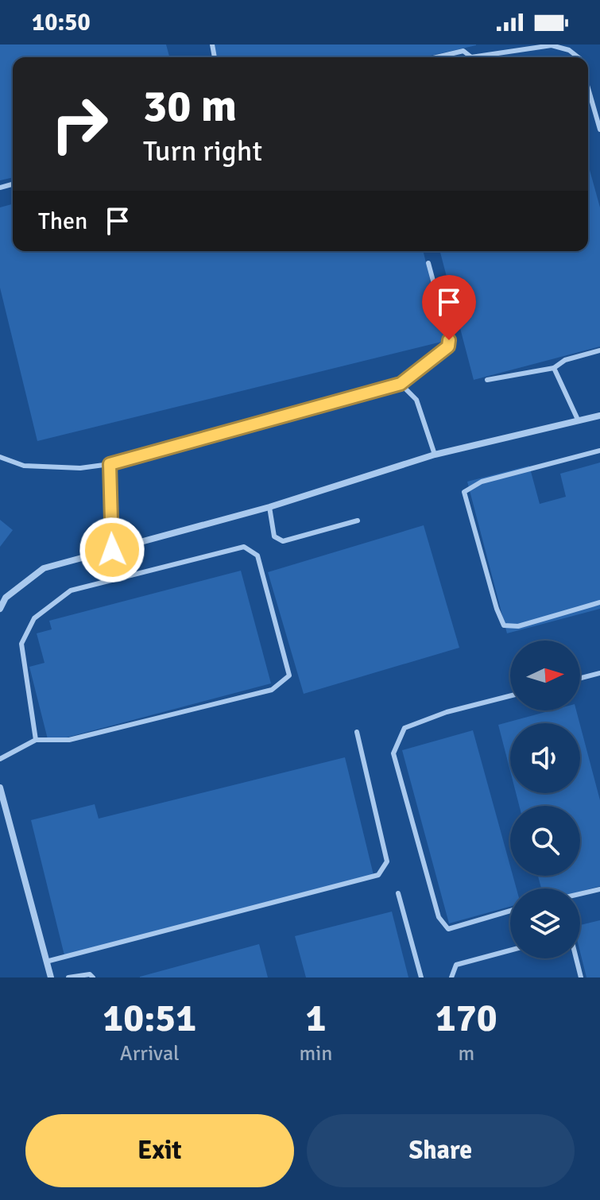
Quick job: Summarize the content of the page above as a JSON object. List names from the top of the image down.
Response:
{
  "north": "right",
  "page": {
    "status": "10:50",
    "turn": ["30 m", "Turn right"],
    "then": "Then",
    "eta": [
      "10:51",
      "Arrival",
      "1",
      "min",
      "170",
      "m"
    ],
    "buttons": ["Exit", "Share"]
  }
}
